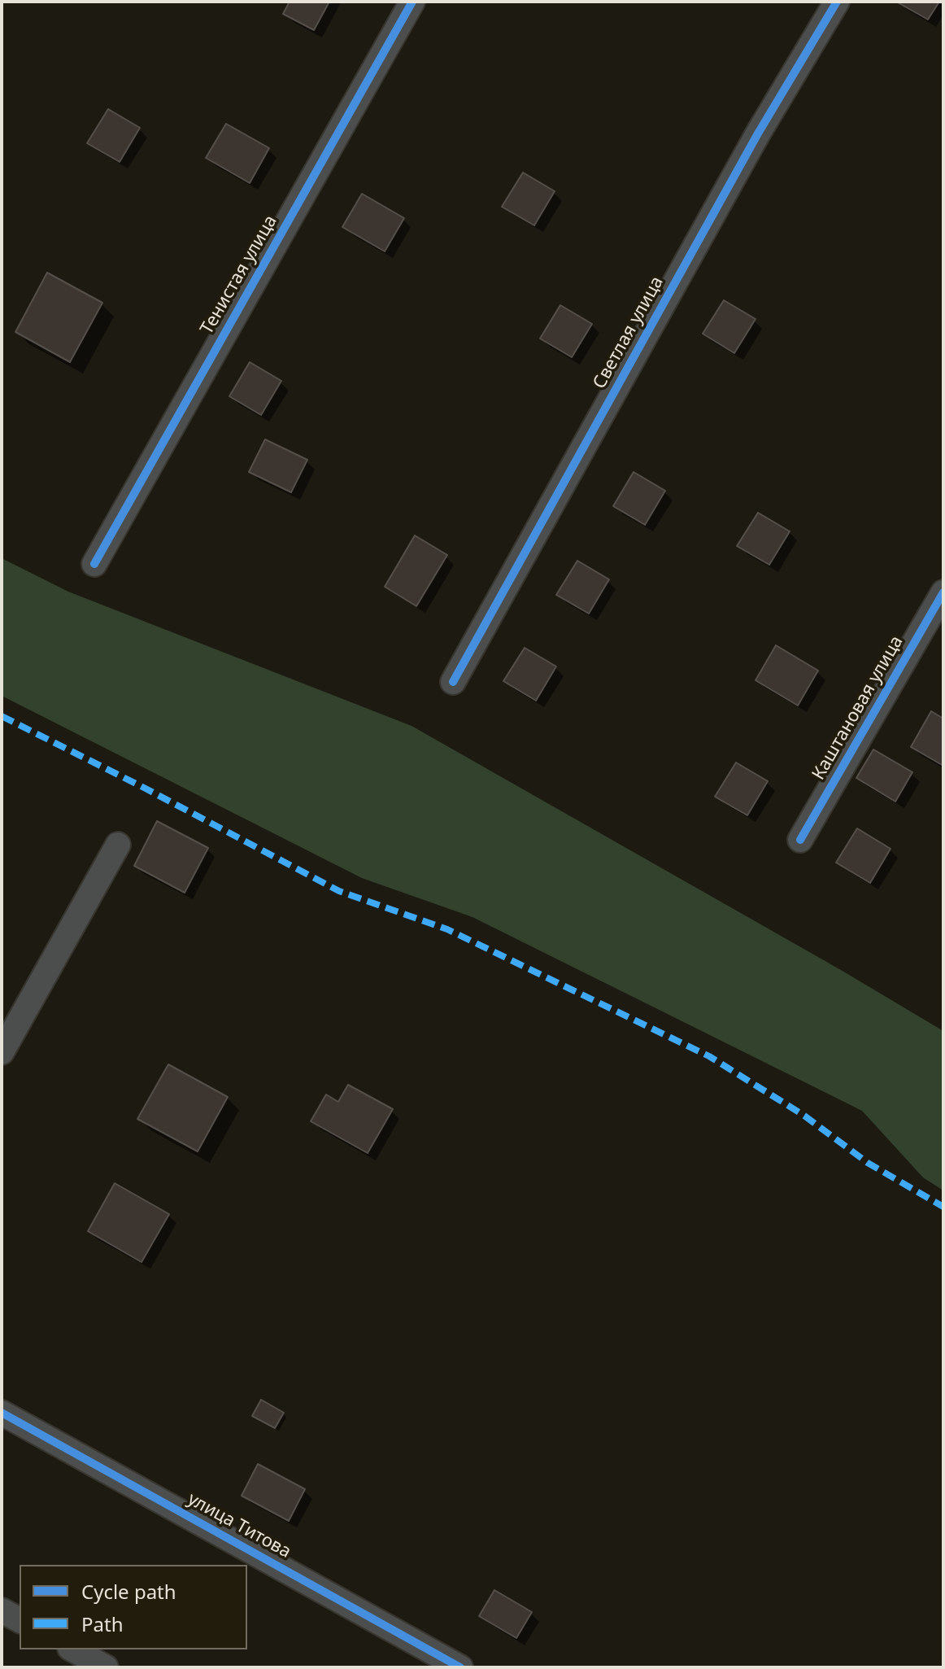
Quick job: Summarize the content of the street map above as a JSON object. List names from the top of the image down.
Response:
{
  "streets": {
    "street": [
      "Тенистая улица",
      "Светлая улица",
      "Каштановая улица",
      "улица Титова"
    ]
  },
  "legend": ["Cycle path", "Path"]
}
